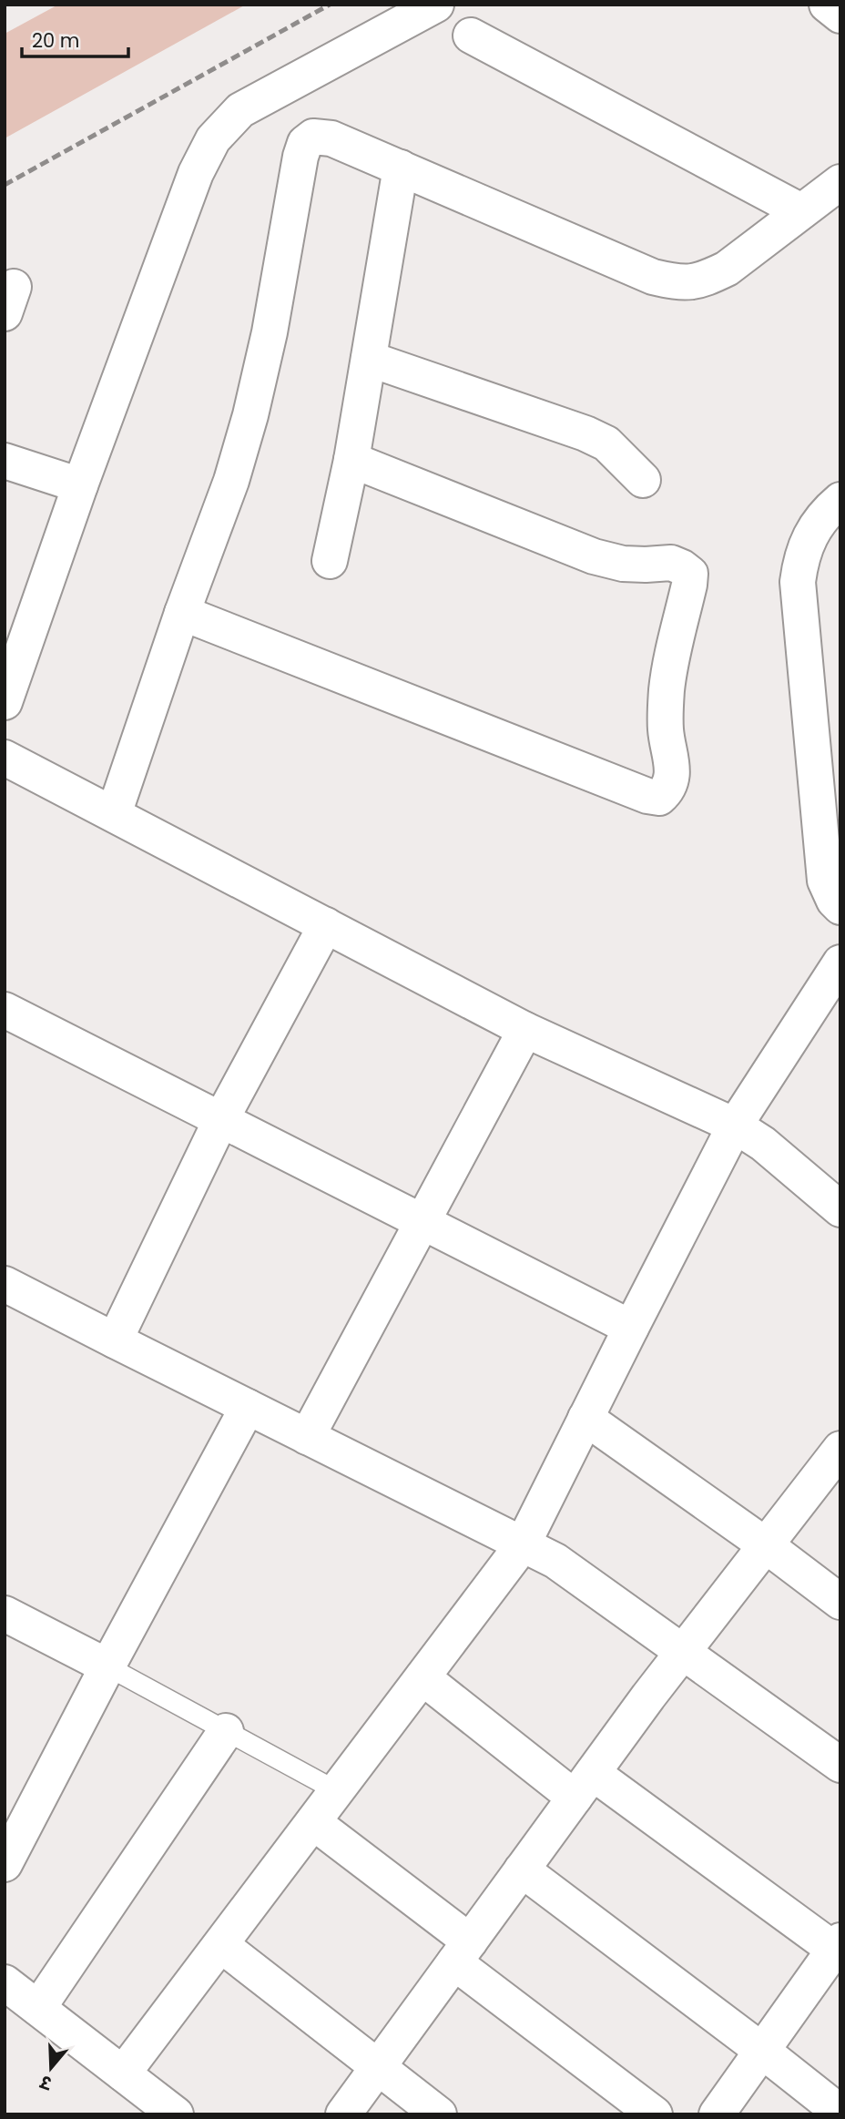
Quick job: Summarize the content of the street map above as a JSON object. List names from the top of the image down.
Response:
{
  "scale_bar": "20 m",
  "north": "bottom"
}
